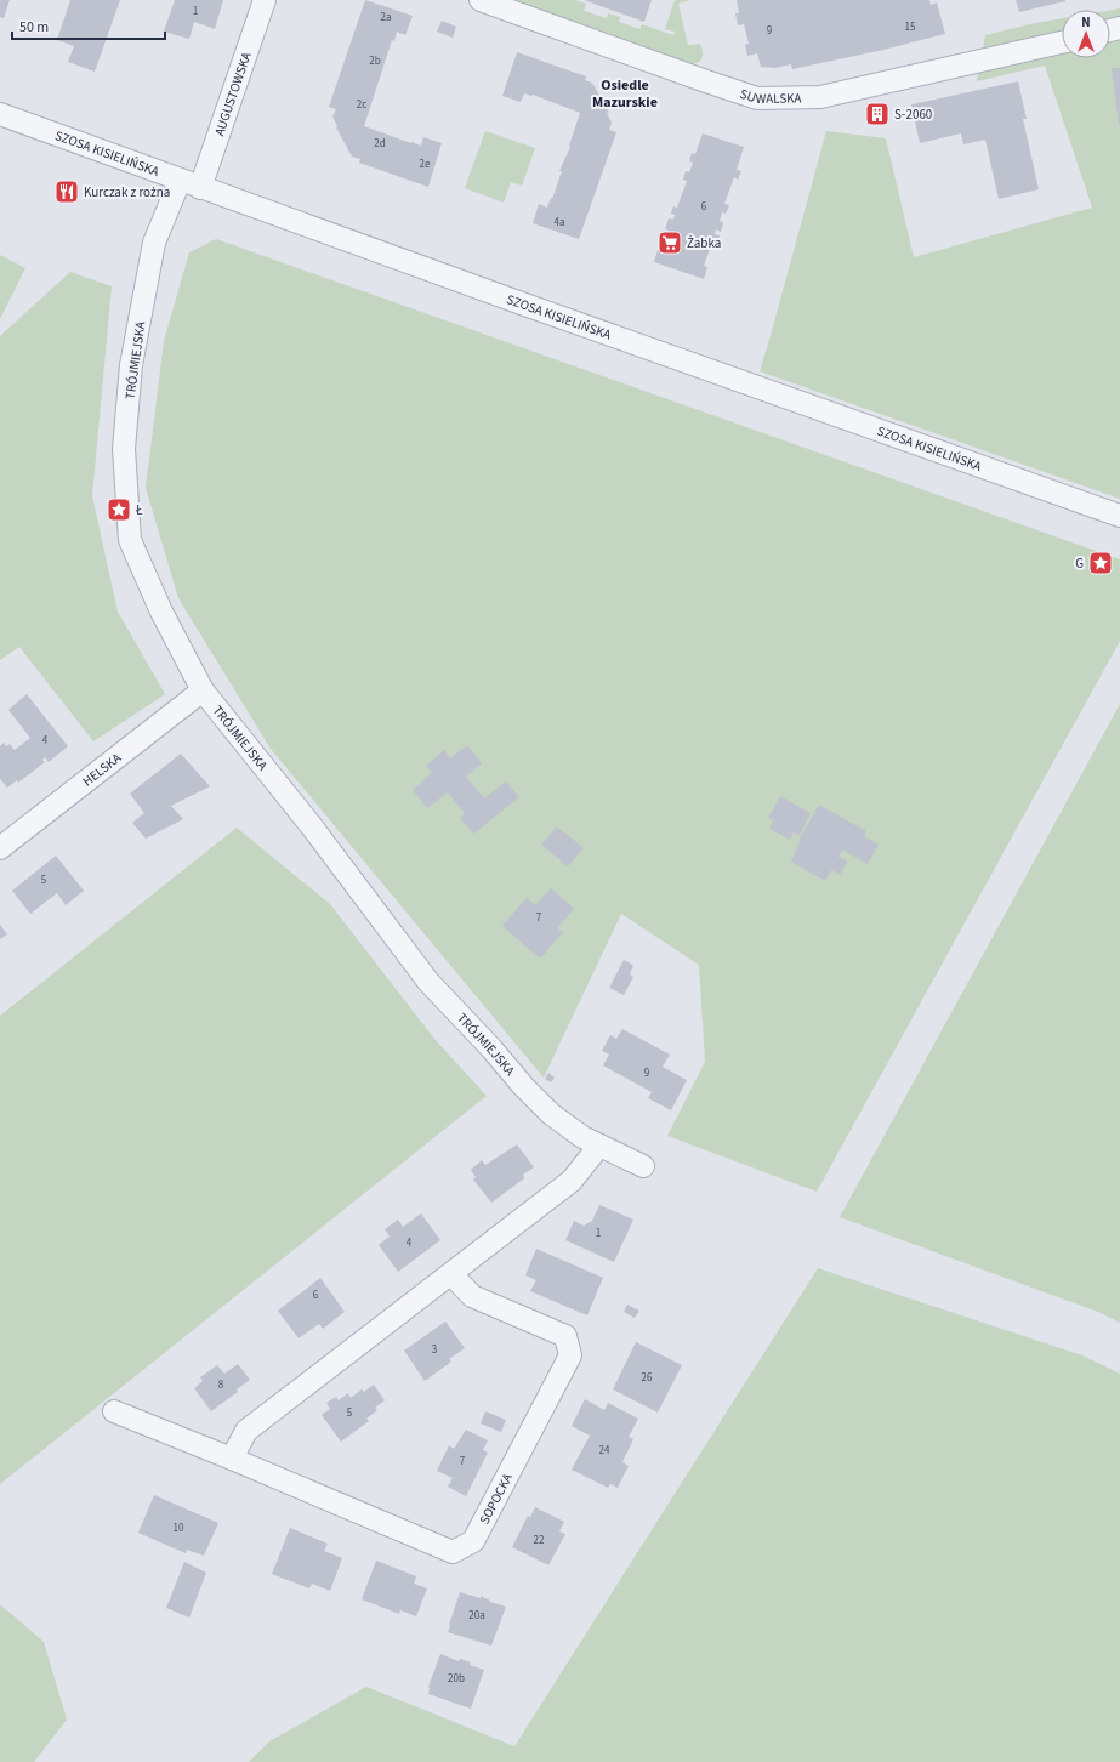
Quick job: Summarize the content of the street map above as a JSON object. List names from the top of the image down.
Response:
{
  "streets": {
    "street": [
      "AUGUSTOWSKA",
      "SUWALSKA",
      "SZOSA KISIELIŃSKA",
      "TRÓJMIEJSKA",
      "HELSKA",
      "SOPOCKA"
    ]
  },
  "crossings": [
    ["AUGUSTOWSKA", "SZOSA KISIELIŃSKA"],
    ["SZOSA KISIELIŃSKA", "TRÓJMIEJSKA"],
    ["TRÓJMIEJSKA", "HELSKA"]
  ],
  "districts": ["Osiedle Mazurskie"],
  "places": {
    "building": ["S-2060"],
    "restaurant": ["Kurczak z rożna"],
    "supermarket": ["Żabka"],
    "place": ["Ł", "G"]
  },
  "house_numbers": [
    "1",
    "2a",
    "15",
    "9",
    "2b",
    "2c",
    "2d",
    "2e",
    "6",
    "4a",
    "4",
    "5",
    "7",
    "9",
    "1",
    "4",
    "6",
    "3",
    "26",
    "8",
    "5",
    "24",
    "7",
    "10",
    "22",
    "20a",
    "20b"
  ],
  "scale_bar": "50 m",
  "north": "top"
}
